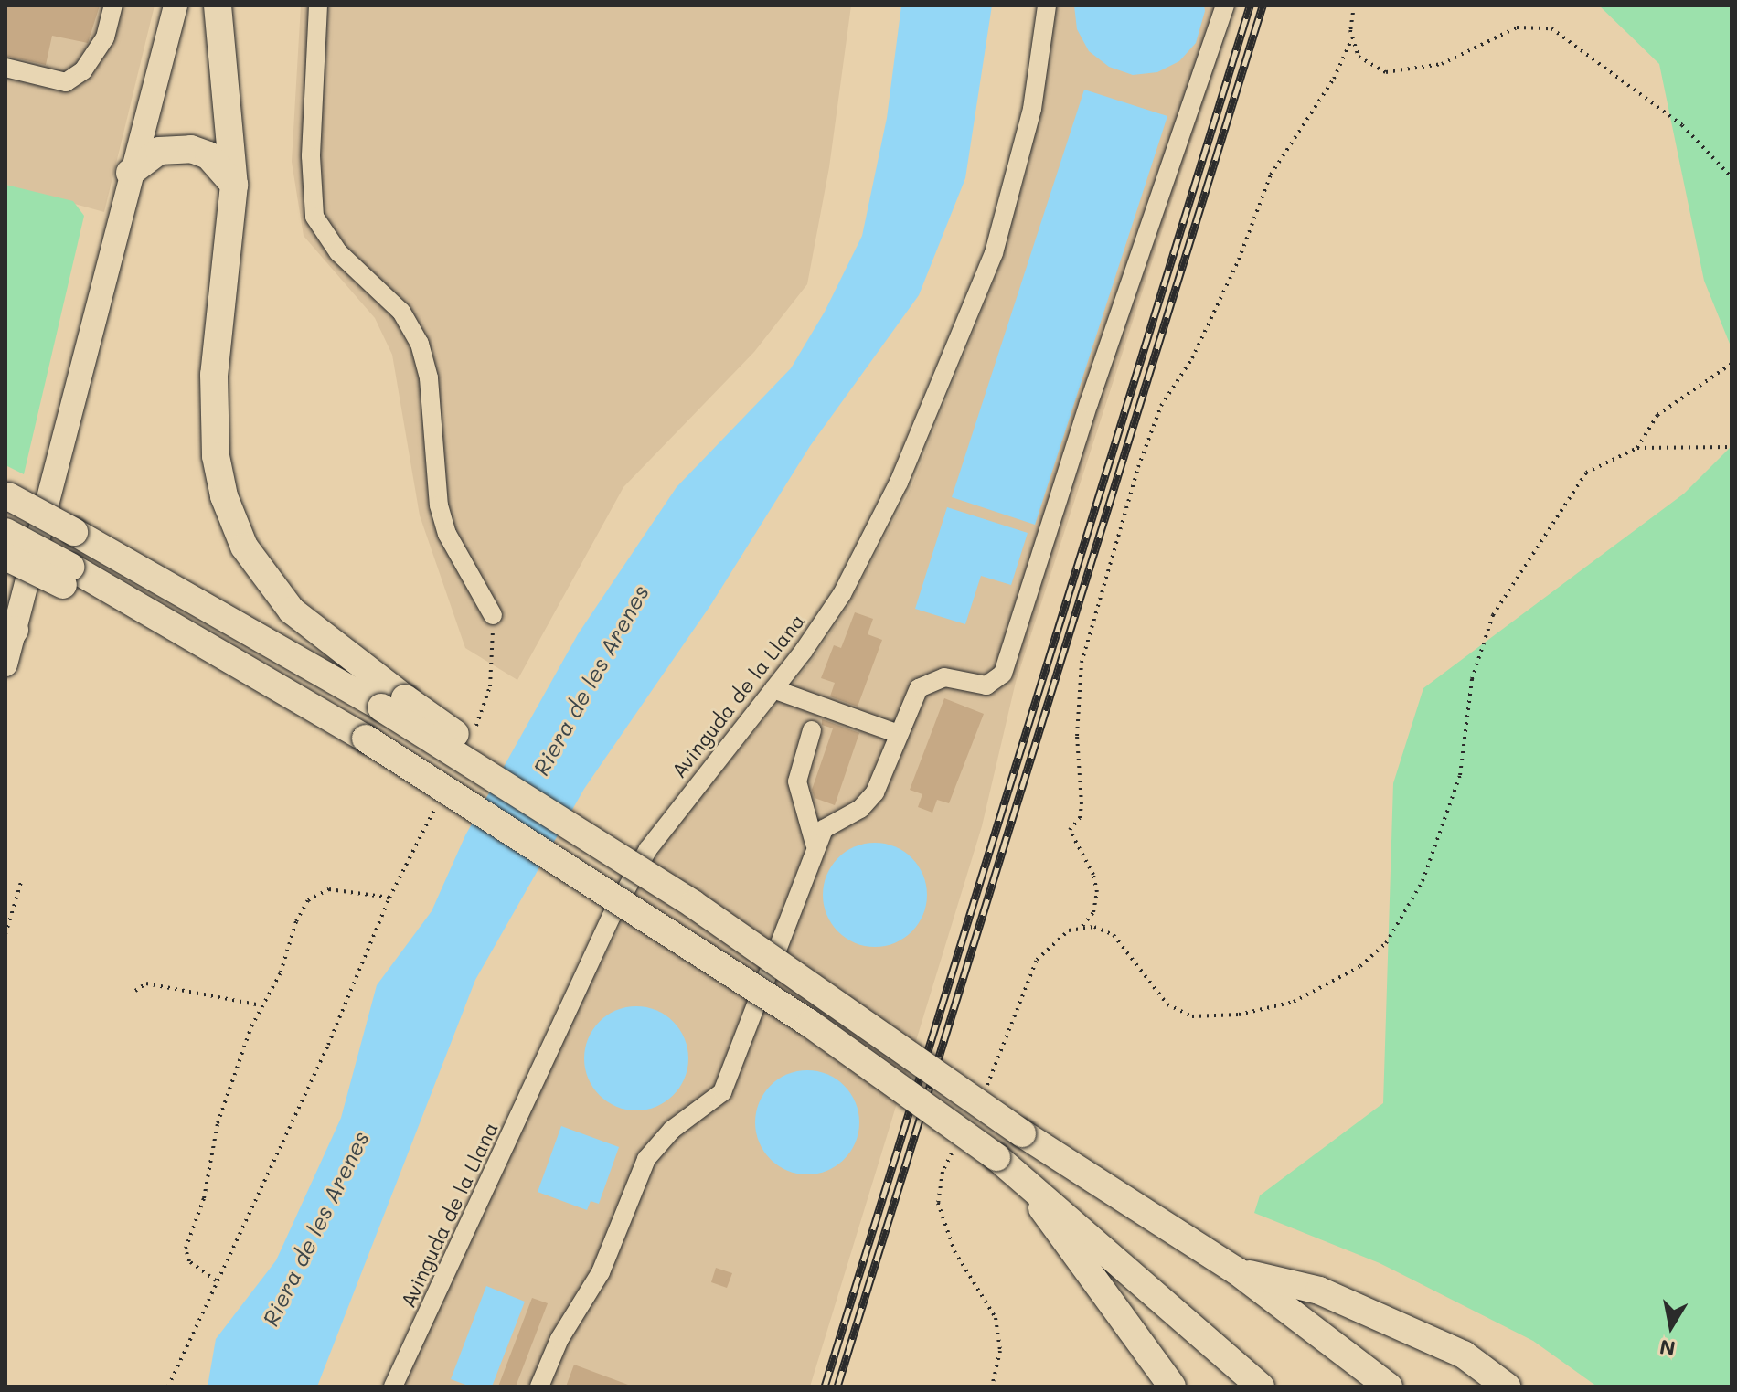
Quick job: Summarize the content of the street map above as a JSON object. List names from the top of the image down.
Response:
{
  "streets": {
    "street": ["Avinguda de la Llana"]
  },
  "water": ["Riera de les Arenes"],
  "north": "bottom"
}
